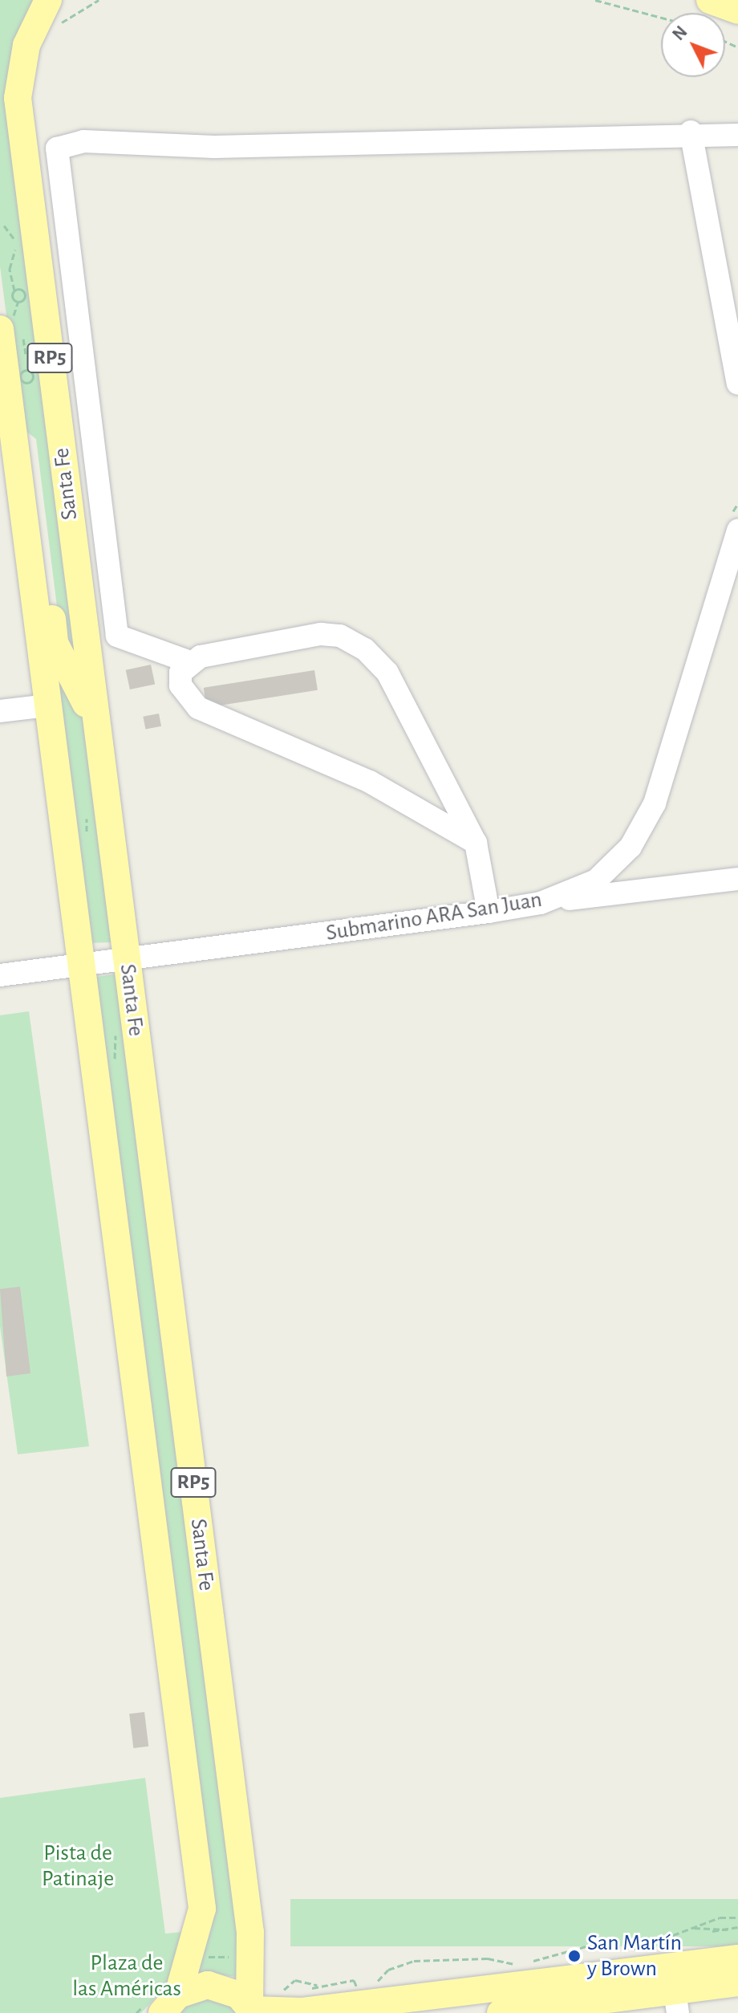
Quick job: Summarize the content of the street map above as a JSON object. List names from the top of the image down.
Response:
{
  "streets": {
    "main road": ["RP5", "Santa Fe"],
    "street": ["Submarino ARA San Juan"]
  },
  "crossings": [
    ["RP5", "Santa Fe"],
    ["Santa Fe", "Submarino ARA San Juan"]
  ],
  "parks": ["Pista de Patinaje", "Plaza de las Américas"],
  "places": ["San Martín y Brown"],
  "north": "top left"
}
